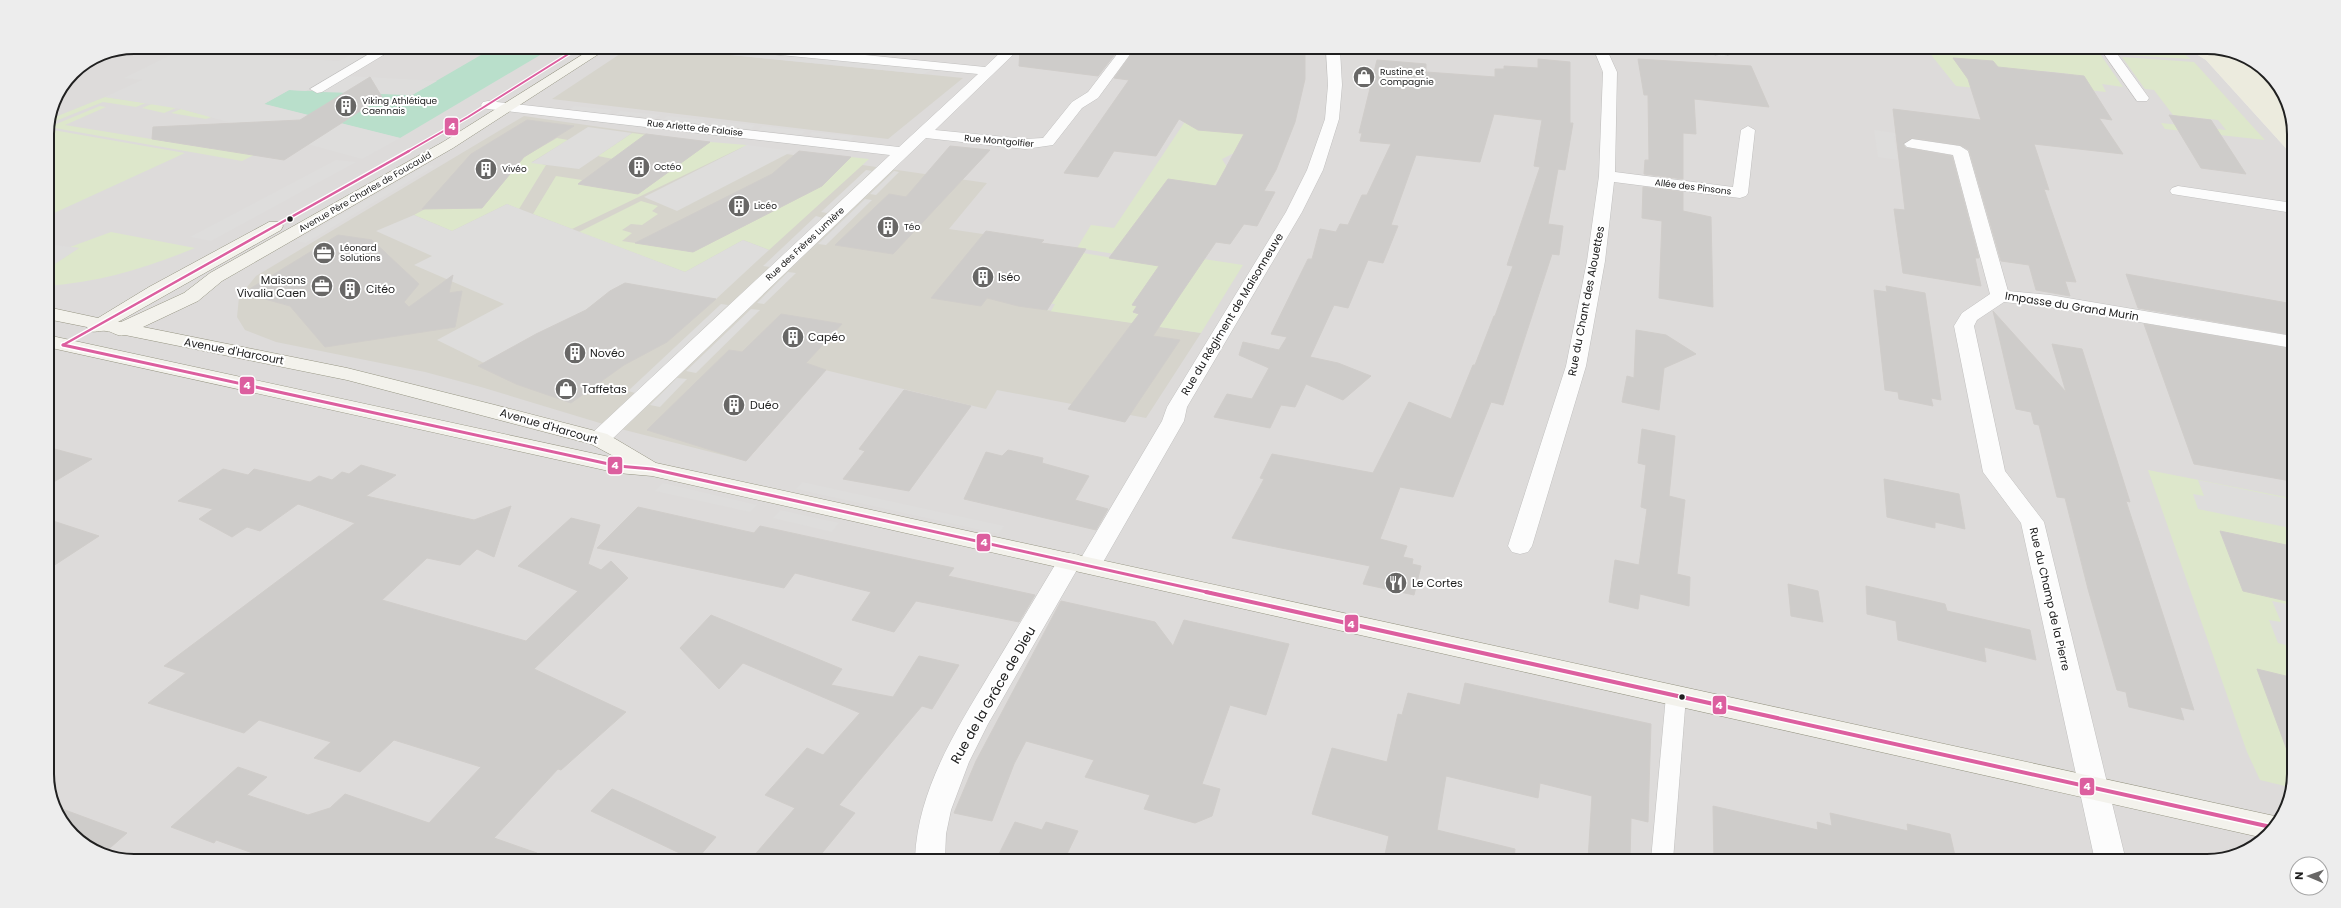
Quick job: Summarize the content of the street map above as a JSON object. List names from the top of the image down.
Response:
{
  "streets": {
    "main road": ["Avenue Père Charles de Foucauld", "Avenue d'Harcourt"],
    "street": [
      "Rue Arlette de Falaise",
      "Rue Montgolfier",
      "Allée des Pinsons",
      "Rue des Frères Lumière",
      "Rue du Chant des Alouettes",
      "Impasse du Grand Murin",
      "Rue du Régiment de Maisonneuve",
      "Rue du Champ de la Pierre",
      "Rue de la Grâce de Dieu"
    ]
  },
  "crossings": [
    ["Rue Arlette de Falaise", "Avenue Père Charles de Foucauld"],
    ["Rue Arlette de Falaise", "Rue des Frères Lumière"],
    ["Rue Montgolfier", "Rue des Frères Lumière"],
    ["Allée des Pinsons", "Rue du Chant des Alouettes"],
    ["Avenue Père Charles de Foucauld", "Avenue d'Harcourt"],
    ["Rue des Frères Lumière", "Avenue d'Harcourt"],
    ["Impasse du Grand Murin", "Rue du Champ de la Pierre"],
    ["Rue du Régiment de Maisonneuve", "Rue de la Grâce de Dieu"]
  ],
  "places": {
    "shop": ["Rustine et Compagnie", "Taffetas"],
    "building": [
      "Viking Athlétique Caennais",
      "Octéo",
      "Vivéo",
      "Licéo",
      "Téo",
      "Iséo",
      "Citéo",
      "Capéo",
      "Novéo",
      "Duéo"
    ],
    "office": ["Léonard Solutions", "Maisons Vivalia Caen"],
    "restaurant": ["Le Cortes"]
  },
  "lines": ["transit line 4"],
  "north": "left"
}
